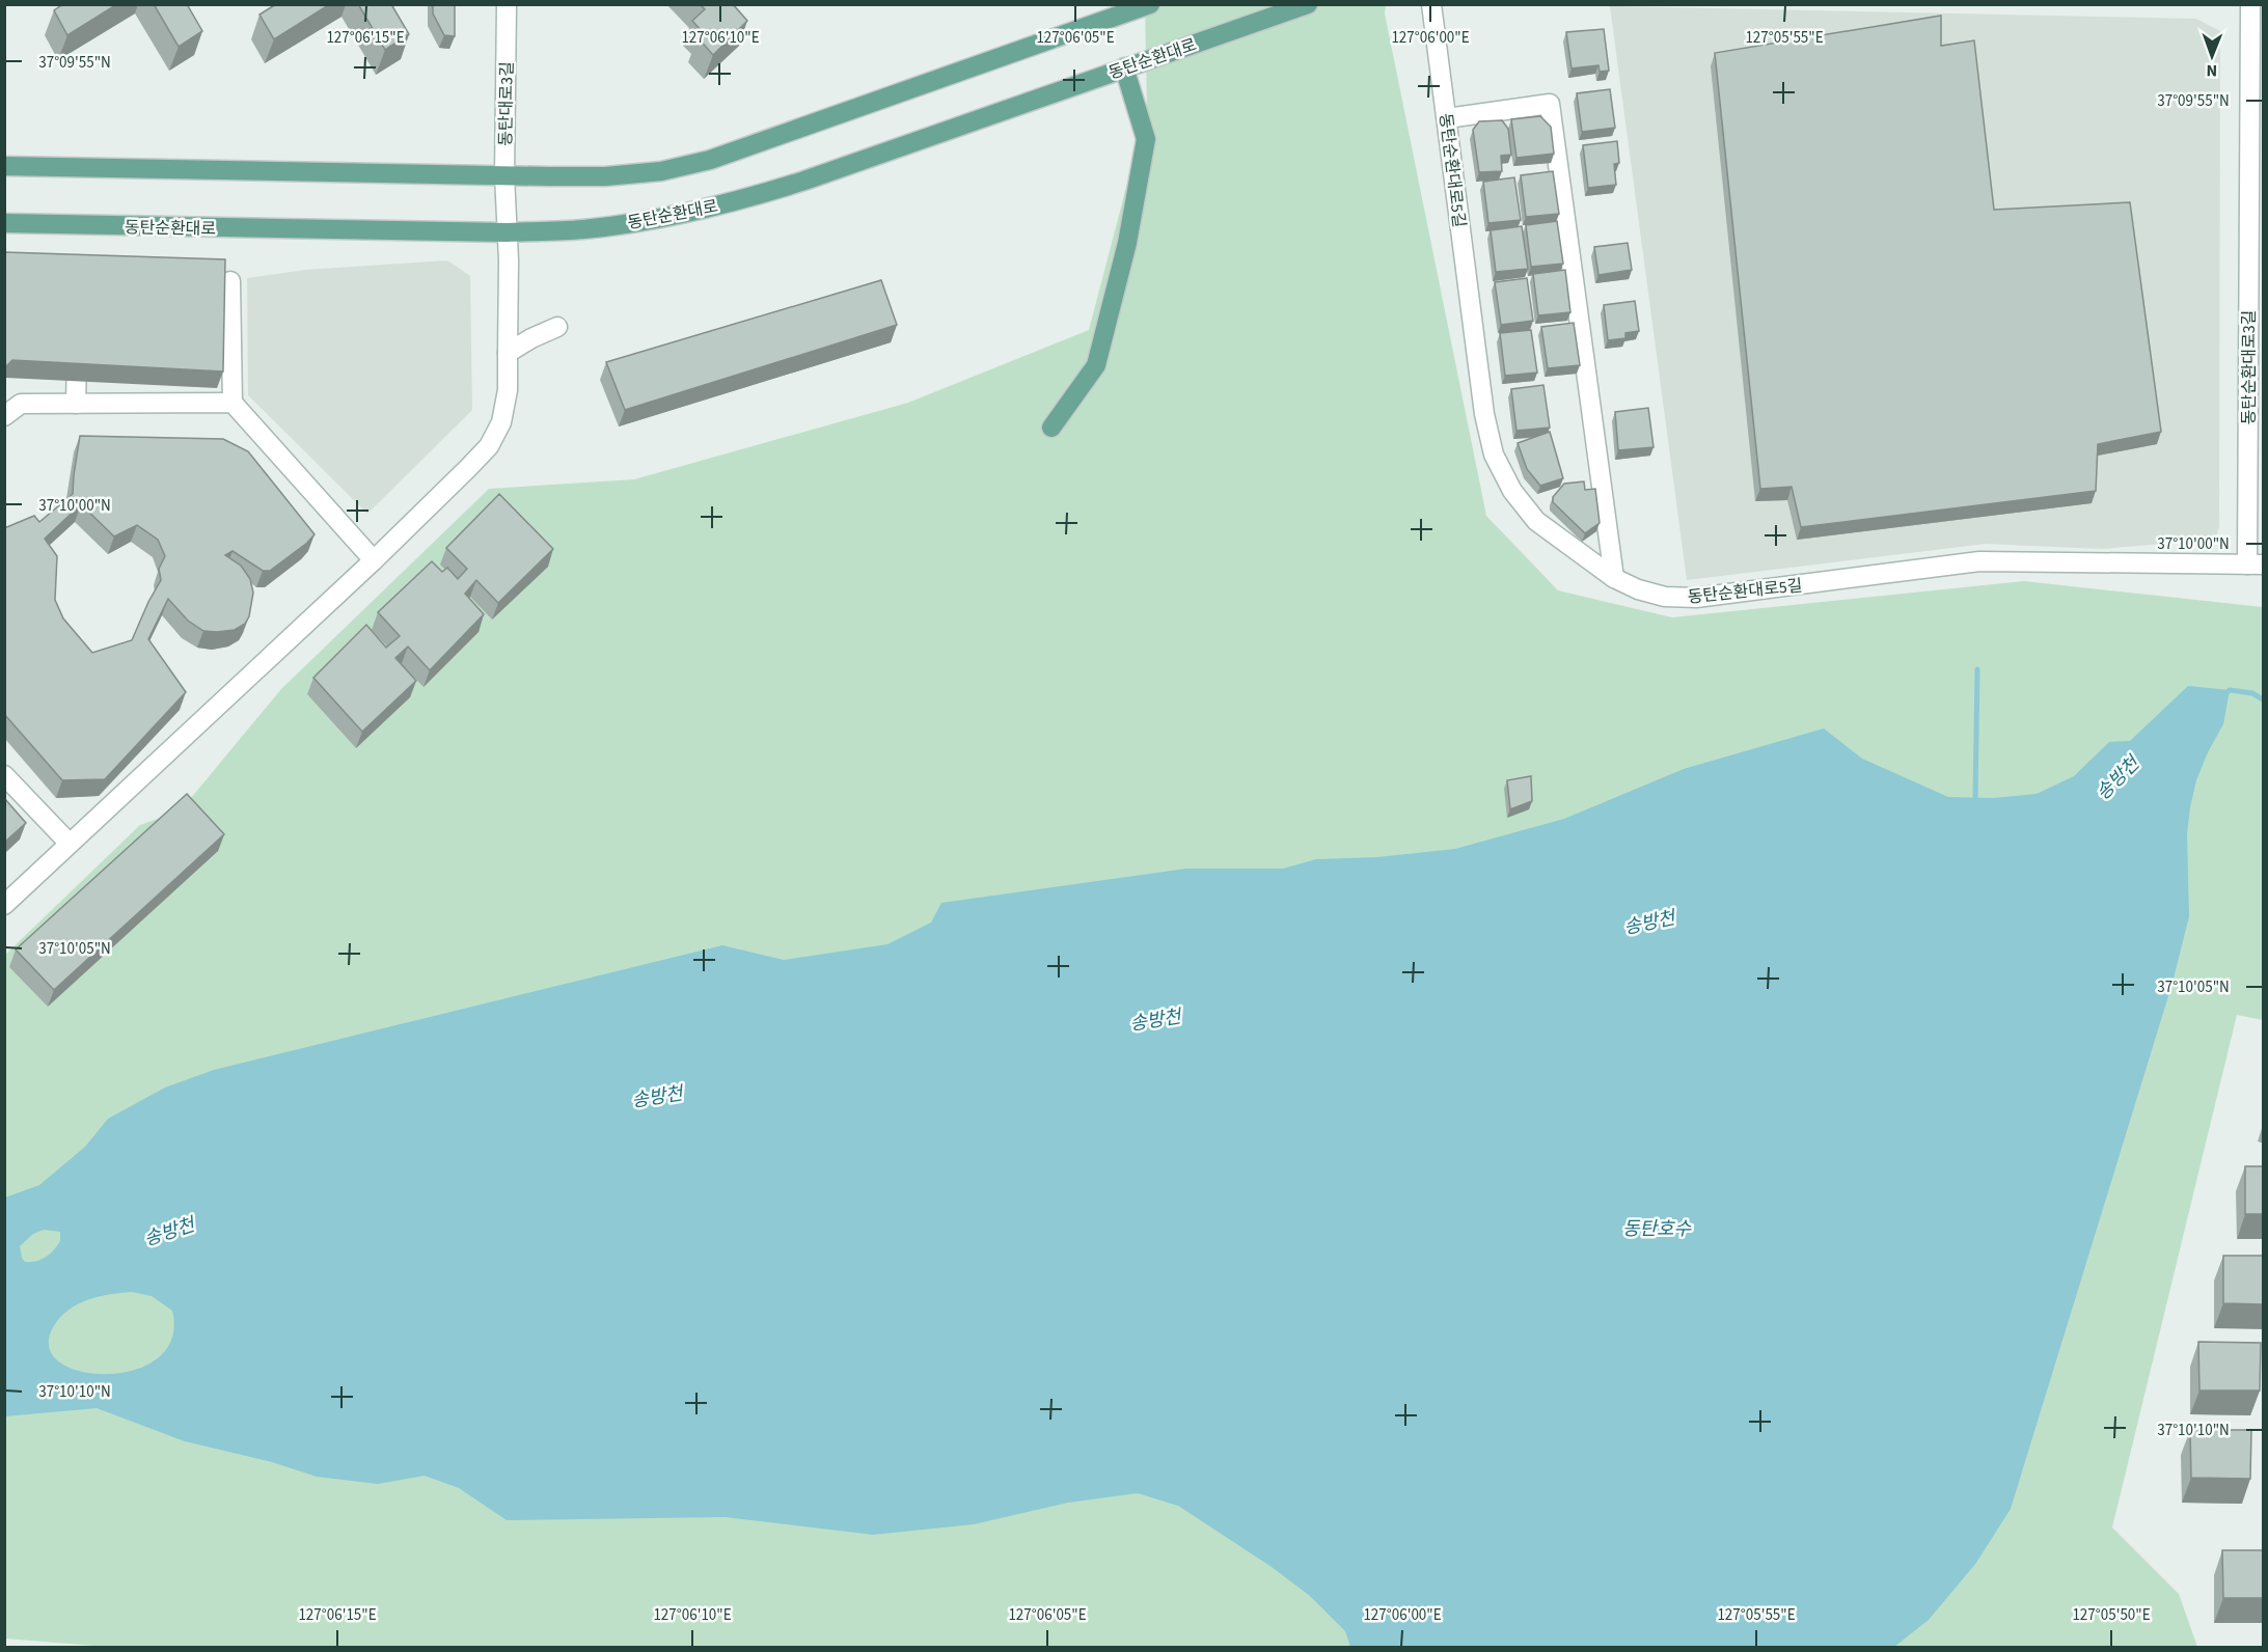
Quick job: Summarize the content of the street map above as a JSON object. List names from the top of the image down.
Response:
{
  "streets": {
    "main road": ["동탄순환대로"],
    "street": ["동탄대로3길", "동탄순환대로5길", "동탄순환대로3길"]
  },
  "crossings": [
    ["동탄순환대로", "동탄대로3길"],
    ["동탄순환대로5길", "동탄순환대로3길"]
  ],
  "water": ["송방천", "동탄호수"],
  "north": "bottom",
  "coordinates": [
    "127°06'15\"E",
    "127°06'10\"E",
    "127°06'05\"E",
    "127°06'00\"E",
    "127°05'55\"E",
    "37°09'55\"N",
    "37°10'00\"N",
    "37°10'05\"N",
    "37°10'10\"N",
    "127°05'50\"E"
  ]
}
